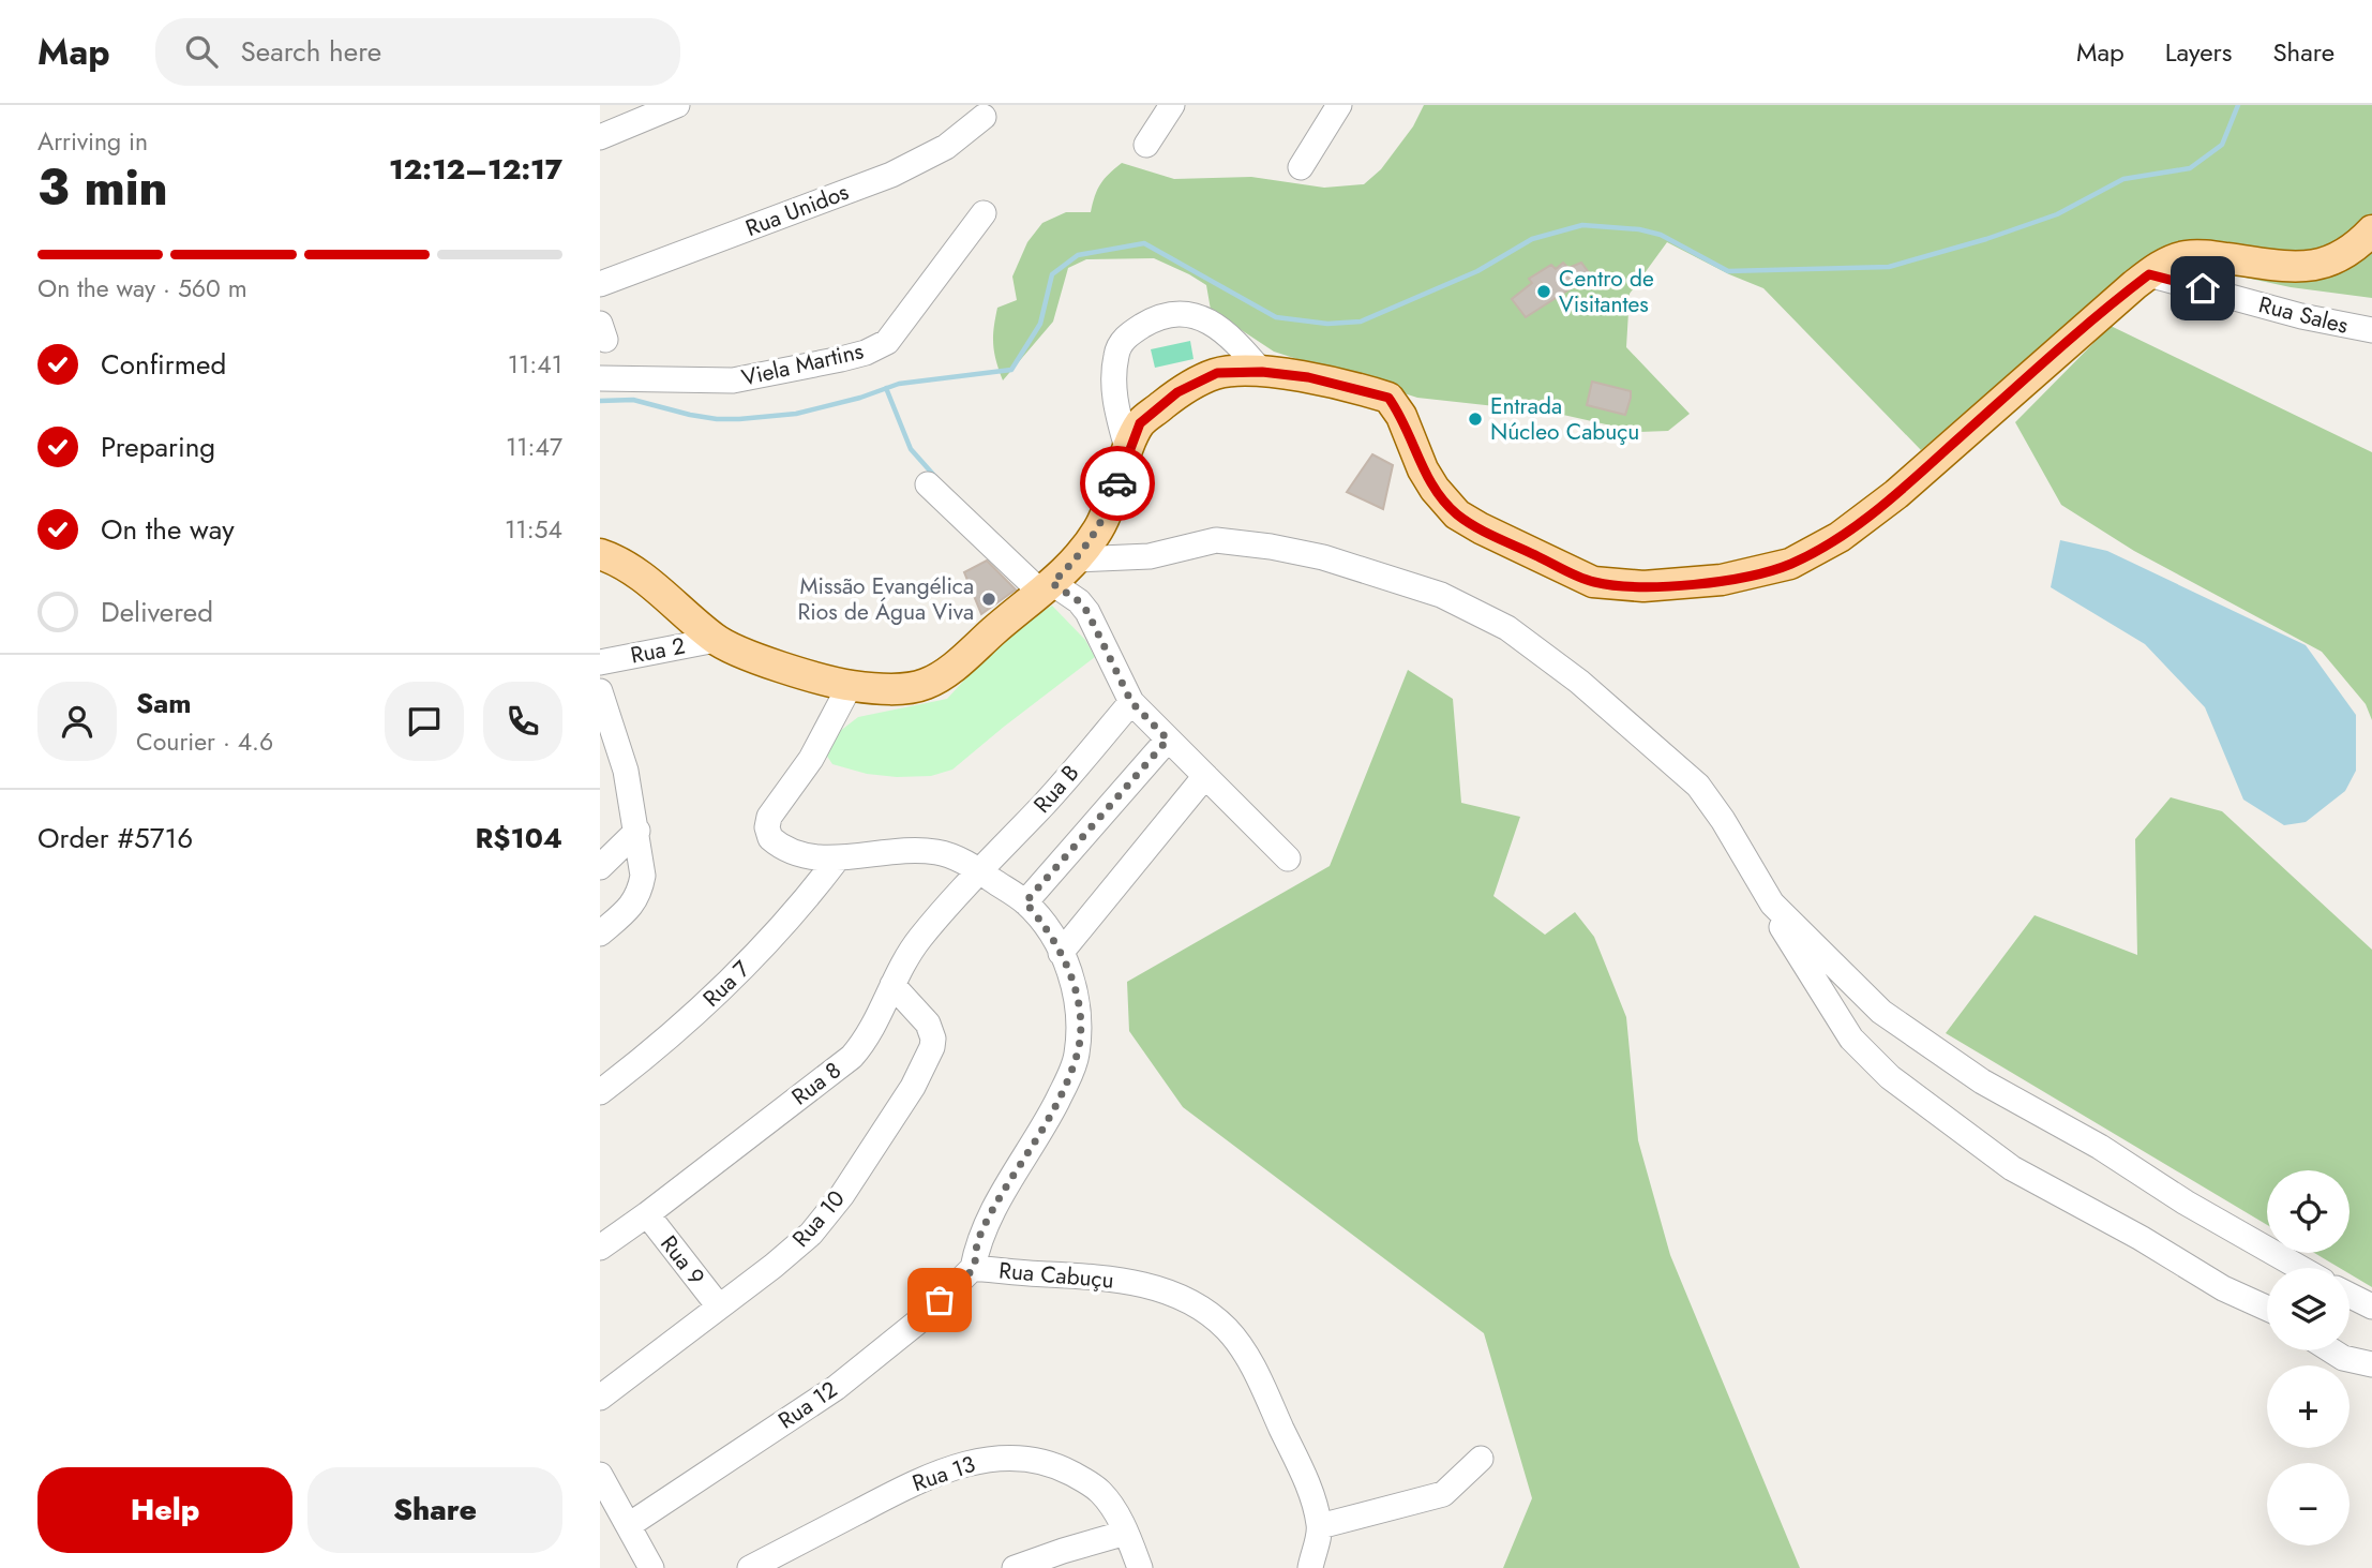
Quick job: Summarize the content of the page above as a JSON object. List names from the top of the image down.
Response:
{
  "streets": {
    "street": [
      "Rua Unidos",
      "Rua Sales",
      "Viela Martins",
      "Rua 2",
      "Rua B",
      "Rua 7",
      "Rua 8",
      "Rua 10",
      "Rua 9",
      "Rua Cabuçu",
      "Rua 12",
      "Rua 13"
    ]
  },
  "crossings": [
    ["Rua B", "Rua 8"],
    ["Rua B", "Rua Cabuçu"],
    ["Rua 7", "Rua Cabuçu"],
    ["Rua 8", "Rua 10"],
    ["Rua 8", "Rua 9"],
    ["Rua 8", "Rua Cabuçu"],
    ["Rua 10", "Rua 9"],
    ["Rua Cabuçu", "Rua 12"]
  ],
  "places": ["Centro de Visitantes", "Entrada Núcleo Cabuçu", "Missão Evangélica Rios de Água Viva"],
  "page": {
    "header": "Map",
    "search": "Search here",
    "nav": ["Map", "Layers", "Share"],
    "heading": ["3 min", "Arriving in", "12:12–12:17"],
    "panel": [
      "Sam",
      "Courier · 4.6",
      "Order #5716",
      "R$104"
    ],
    "bar": "On the way · 560 m",
    "list": [
      ["Confirmed", "11:41"],
      ["Preparing", "11:47"],
      ["On the way", "11:54"],
      "Delivered"
    ],
    "map_buttons": ["+", "−"],
    "buttons": ["Help", "Share"]
  }
}
